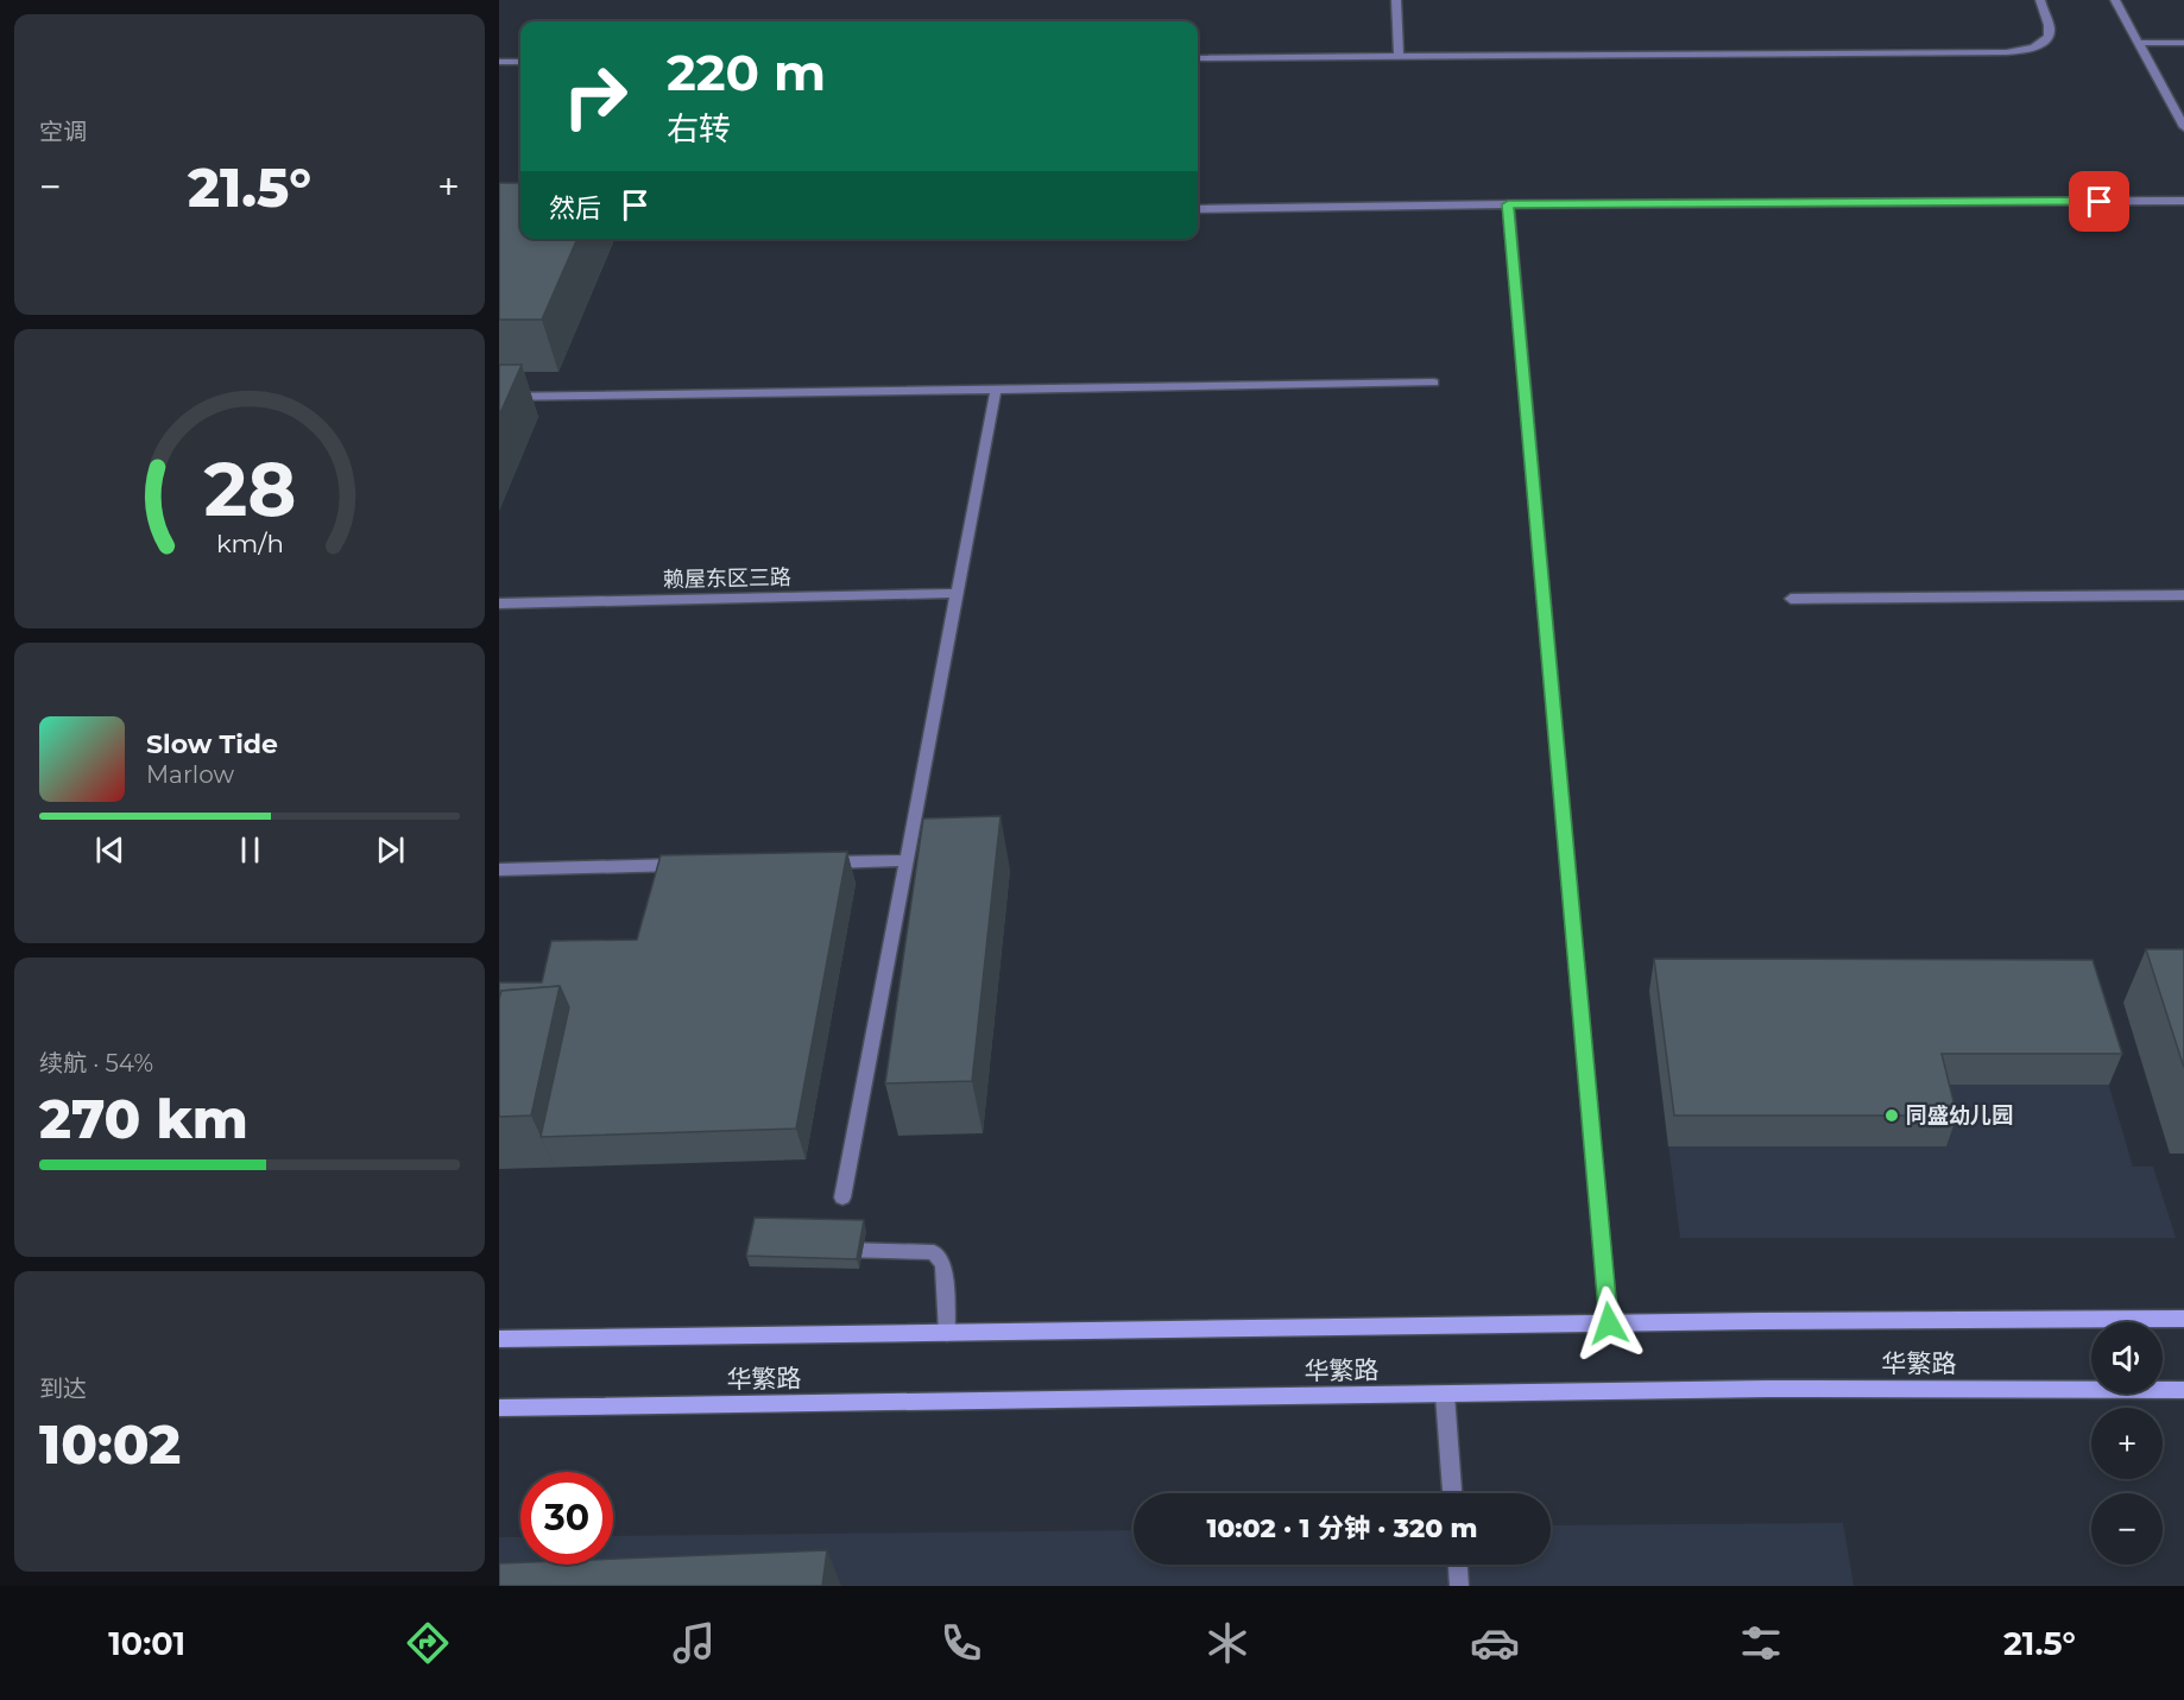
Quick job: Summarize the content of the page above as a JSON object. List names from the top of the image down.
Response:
{
  "streets": {
    "main road": ["华繁路"],
    "street": ["赖屋东区三路"]
  },
  "places": ["同盛幼儿园"],
  "page": {
    "tile": [
      "空调",
      ["续航 · 54%", "270 km"],
      ["到达", "10:02"]
    ],
    "turn": ["220 m", "右转"],
    "heat": ["−", "21.5°", "+"],
    "then": "然后",
    "song": ["Slow Tide", "Marlow"],
    "map_buttons": ["+", "−"],
    "limit": "30",
    "trip": "10:02 · 1 分钟 · 320 m",
    "tabs": ["10:01", "21.5°"],
    "gauge": ["28", "km/h"]
  }
}
